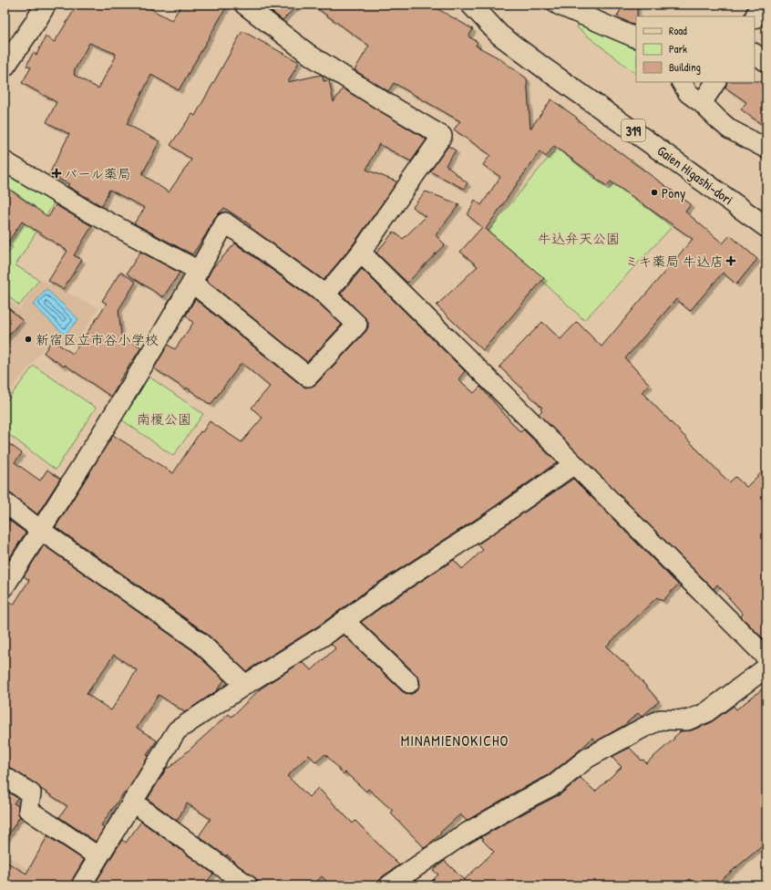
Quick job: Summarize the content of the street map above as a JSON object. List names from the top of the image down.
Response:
{
  "streets": {
    "main road": ["319", "Gaien Higashi-dori"]
  },
  "districts": ["MINAMIENOKICHO"],
  "parks": ["牛込弁天公園", "南榎公園"],
  "places": {
    "health": ["パール薬局", "ミキ薬局 牛込店"],
    "other": ["Pony", "新宿区立市谷小学校"]
  },
  "legend": ["Road", "Park", "Building"]
}
